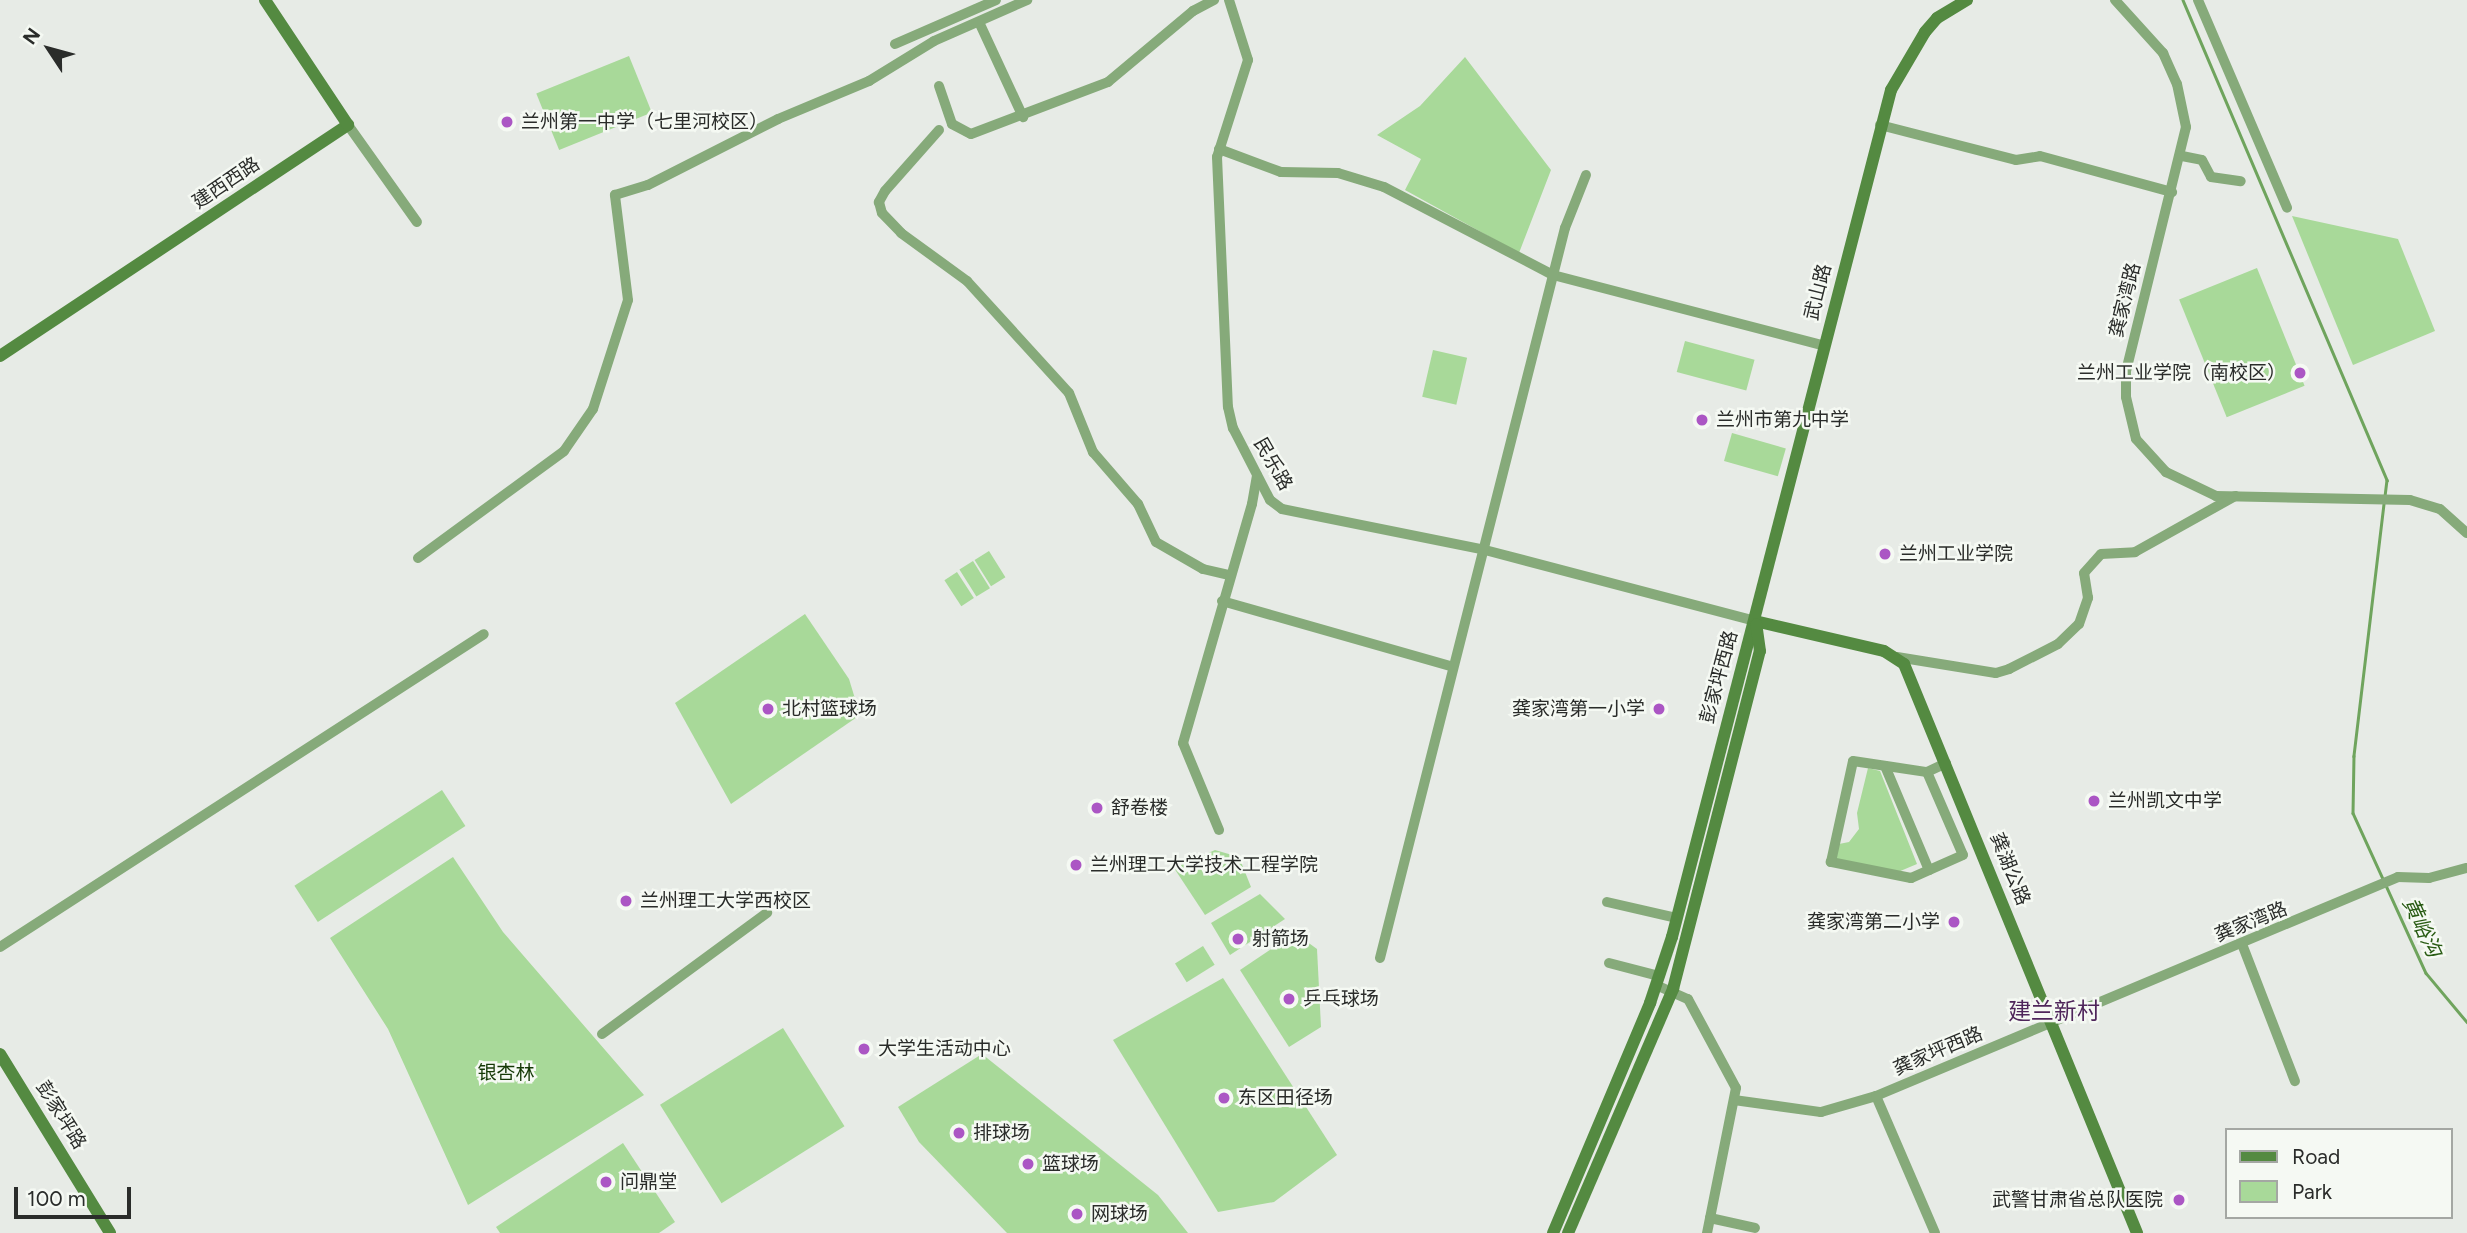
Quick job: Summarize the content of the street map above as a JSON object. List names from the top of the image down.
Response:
{
  "streets": {
    "main road": [
      "建西西路",
      "武山路",
      "彭家坪西路",
      "龚湖公路",
      "彭家坪路"
    ],
    "street": ["龚家湾路", "民乐路", "龚家坪西路"]
  },
  "crossings": [
    ["武山路", "民乐路"],
    ["武山路", "彭家坪西路"],
    ["龚家湾路", "龚湖公路"],
    ["龚家湾路", "龚家坪西路"],
    ["民乐路", "彭家坪西路"],
    ["龚湖公路", "龚家坪西路"]
  ],
  "districts": ["建兰新村"],
  "water": ["黄峪沟"],
  "parks": ["银杏林"],
  "places": [
    "兰州第一中学（七里河校区）",
    "兰州工业学院（南校区）",
    "兰州市第九中学",
    "兰州工业学院",
    "北村篮球场",
    "龚家湾第一小学",
    "兰州凯文中学",
    "舒卷楼",
    "兰州理工大学技术工程学院",
    "兰州理工大学西校区",
    "龚家湾第二小学",
    "射箭场",
    "乒乓球场",
    "大学生活动中心",
    "东区田径场",
    "排球场",
    "篮球场",
    "问鼎堂",
    "武警甘肃省总队医院",
    "网球场"
  ],
  "legend": ["Road", "Park"],
  "scale_bar": "100 m",
  "north": "top left"
}
